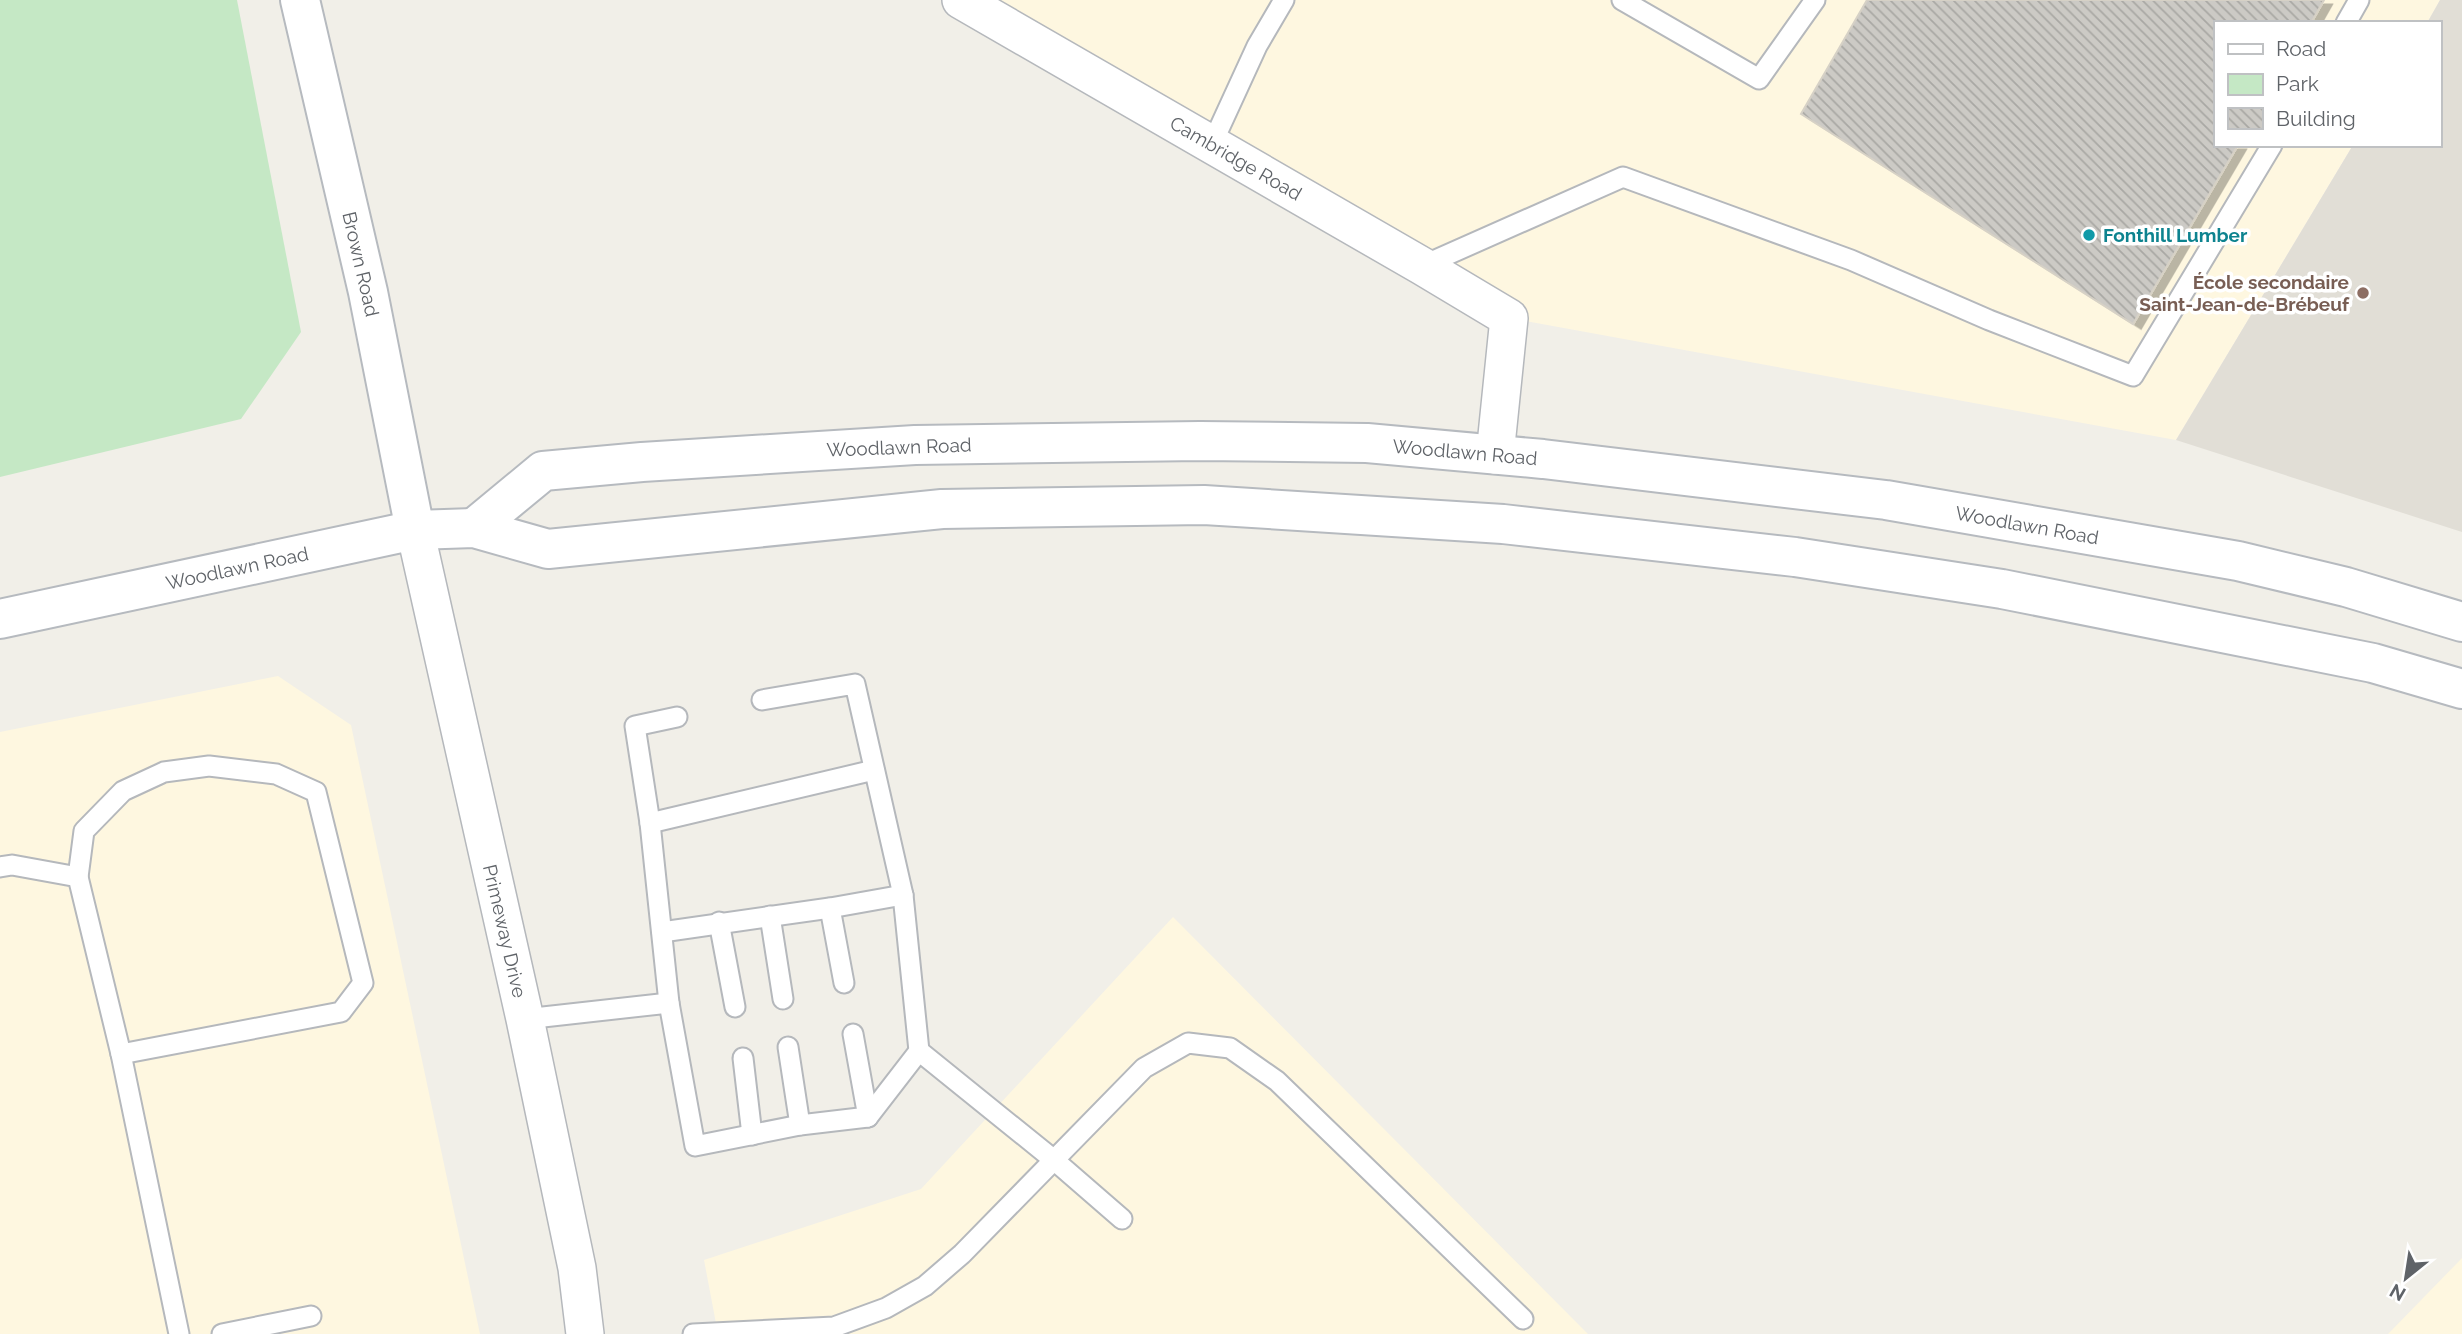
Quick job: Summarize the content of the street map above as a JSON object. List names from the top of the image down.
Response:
{
  "streets": {
    "main road": ["Brown Road", "Woodlawn Road"],
    "street": ["Cambridge Road", "Primeway Drive"]
  },
  "crossings": [
    ["Cambridge Road", "Woodlawn Road"],
    ["Brown Road", "Woodlawn Road"],
    ["Brown Road", "Primeway Drive"],
    ["Woodlawn Road", "Primeway Drive"]
  ],
  "places": ["Fonthill Lumber", "École secondaire Saint-Jean-de-Brébeuf"],
  "legend": ["Road", "Park", "Building"],
  "north": "bottom left"
}
